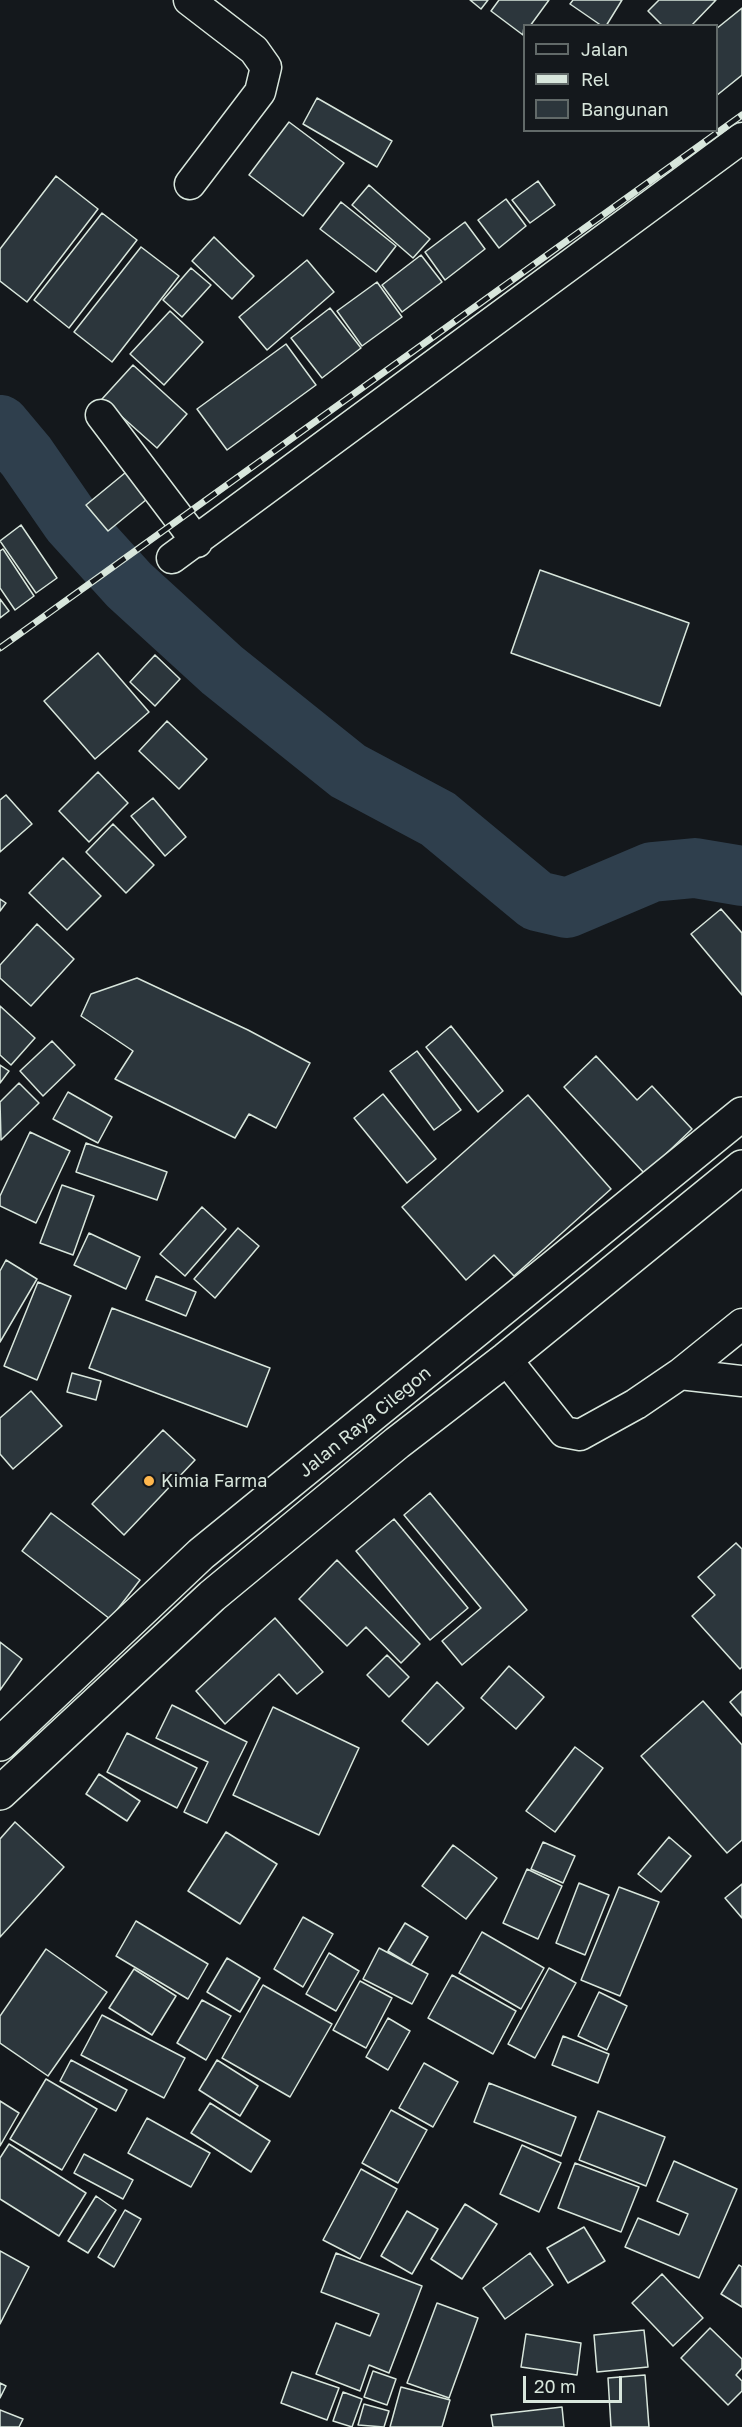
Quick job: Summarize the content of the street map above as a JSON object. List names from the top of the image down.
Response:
{
  "streets": {
    "highway": ["Jalan Raya Cilegon"]
  },
  "places": ["Kimia Farma"],
  "legend": ["Jalan", "Rel", "Bangunan"],
  "scale_bar": "20 m"
}
